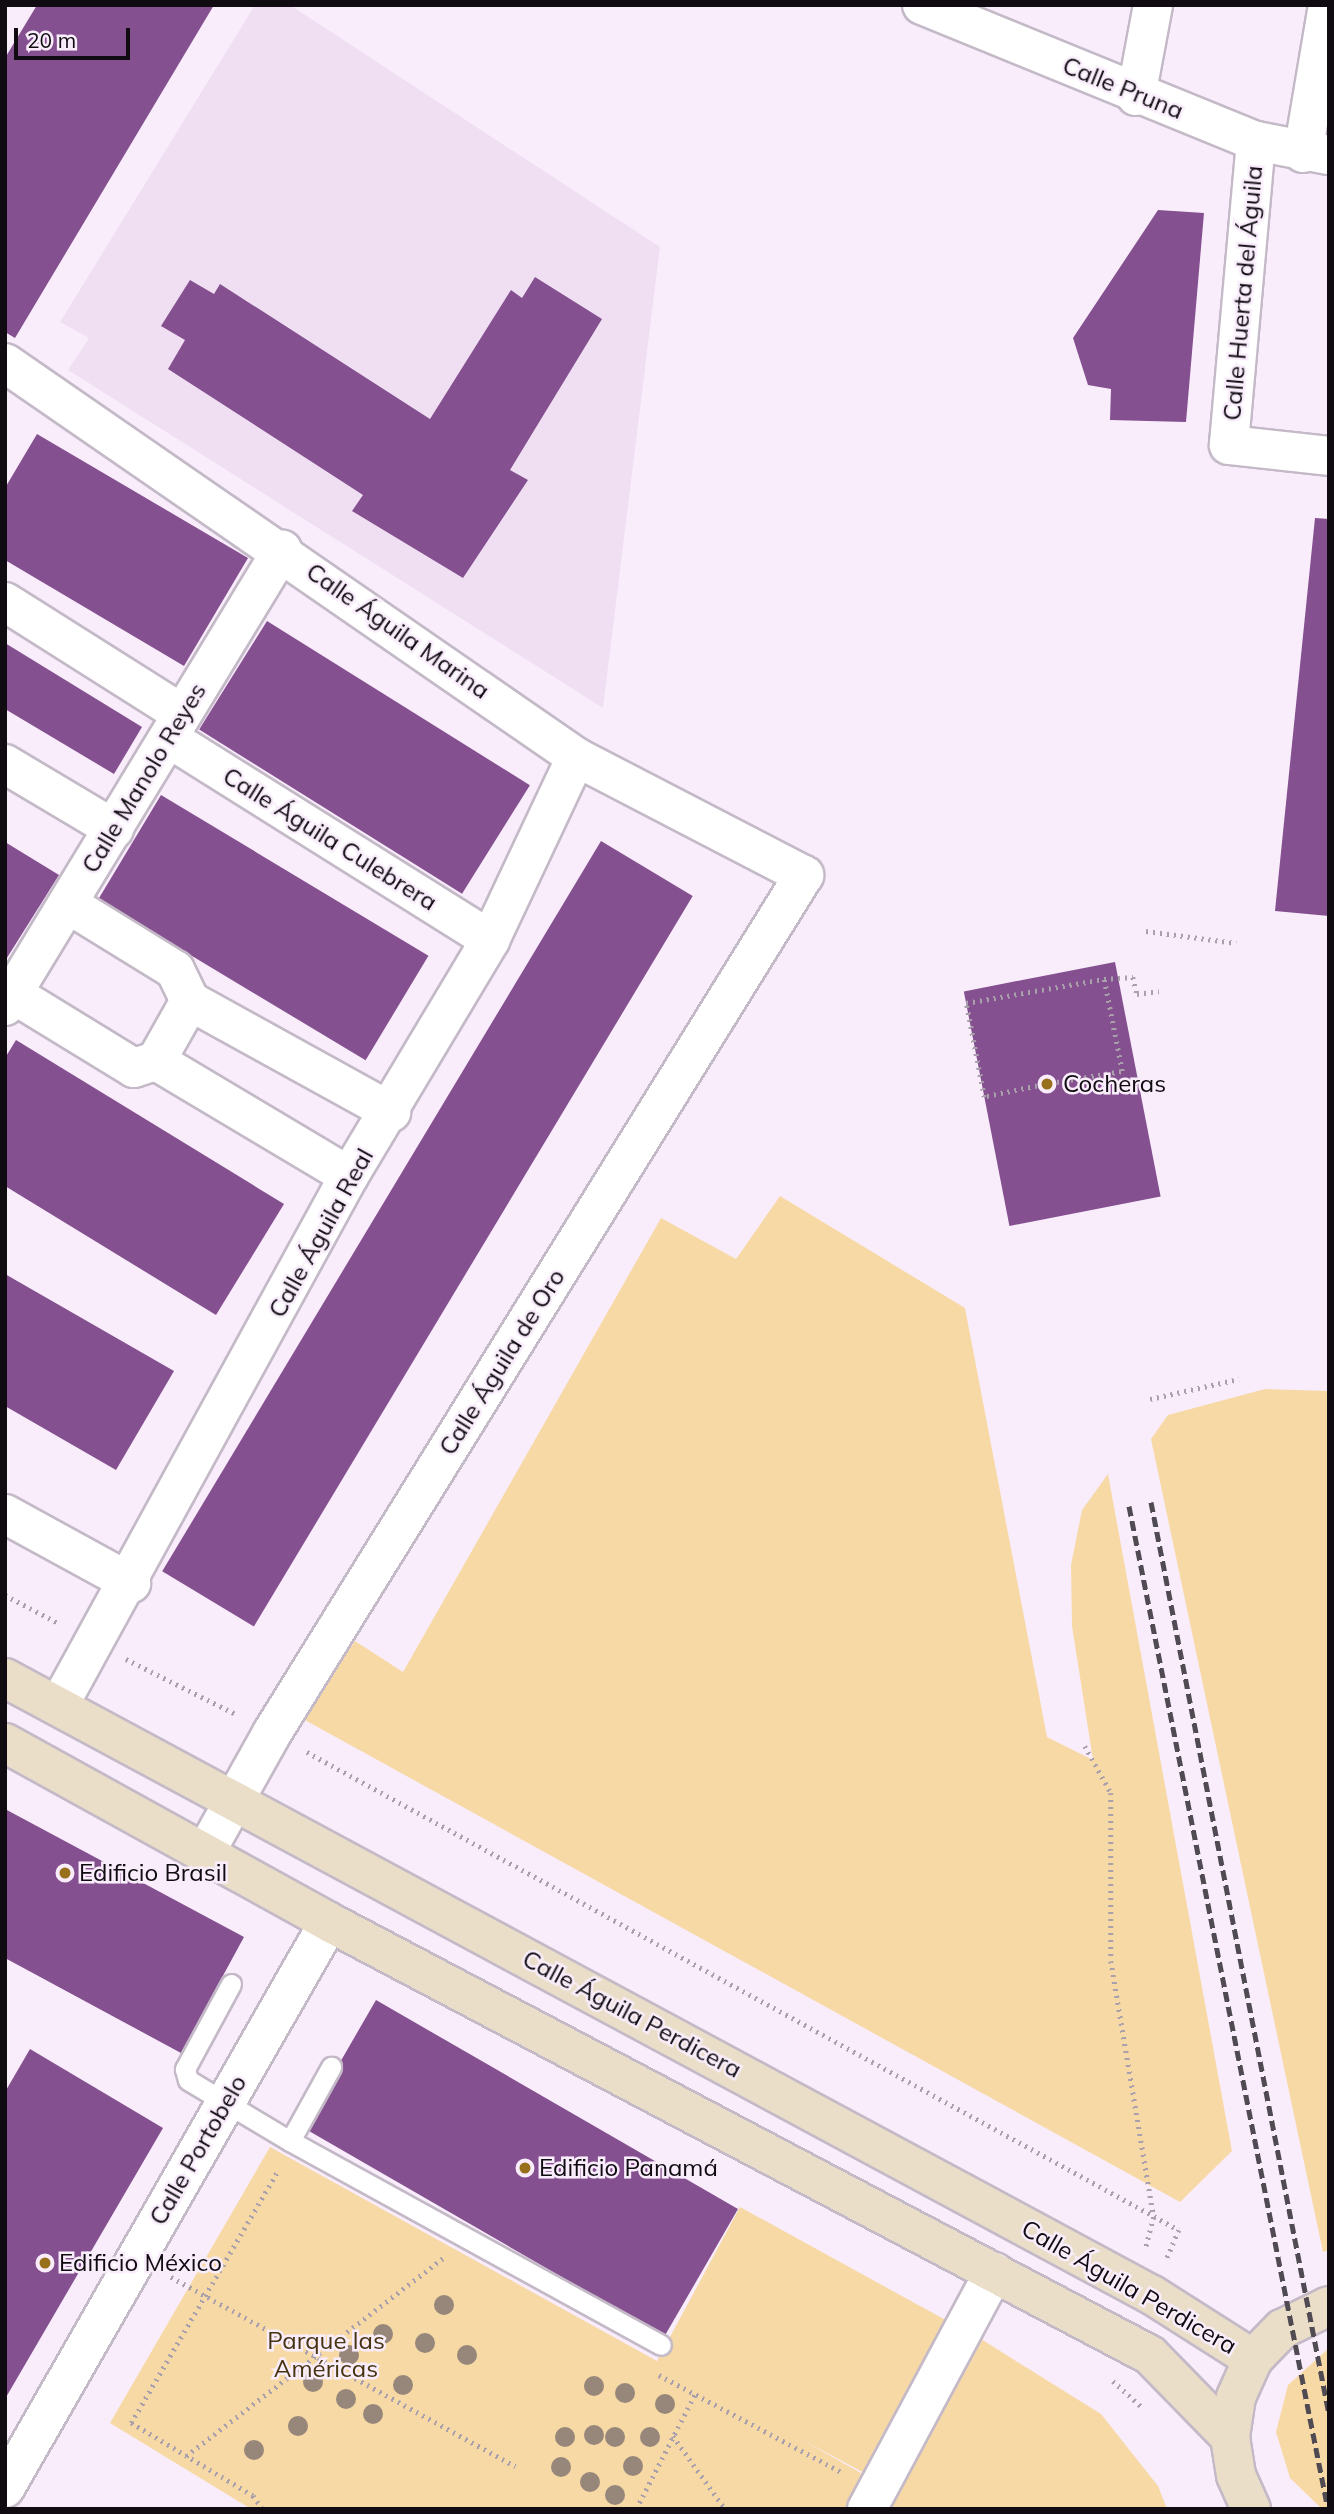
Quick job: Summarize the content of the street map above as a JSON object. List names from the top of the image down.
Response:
{
  "streets": {
    "street": [
      "Calle Pruna",
      "Calle Huerta del Águila",
      "Calle Águila Marina",
      "Calle Manolo Reyes",
      "Calle Águila Culebrera",
      "Calle Águila Real",
      "Calle Águila de Oro",
      "Calle Águila Perdicera",
      "Calle Portobelo"
    ]
  },
  "crossings": [
    ["Calle Pruna", "Calle Huerta del Águila"],
    ["Calle Águila Marina", "Calle Manolo Reyes"],
    ["Calle Águila Marina", "Calle Águila Real"],
    ["Calle Águila Marina", "Calle Águila de Oro"],
    ["Calle Manolo Reyes", "Calle Águila Culebrera"],
    ["Calle Águila Culebrera", "Calle Águila Real"],
    ["Calle Águila Real", "Calle Águila Perdicera"],
    ["Calle Águila de Oro", "Calle Águila Perdicera"],
    ["Calle Águila Perdicera", "Calle Portobelo"]
  ],
  "parks": ["Parque las Américas"],
  "places": [
    "Cocheras",
    "Edificio Brasil",
    "Edificio Panamá",
    "Edificio México"
  ],
  "scale_bar": "20 m"
}
